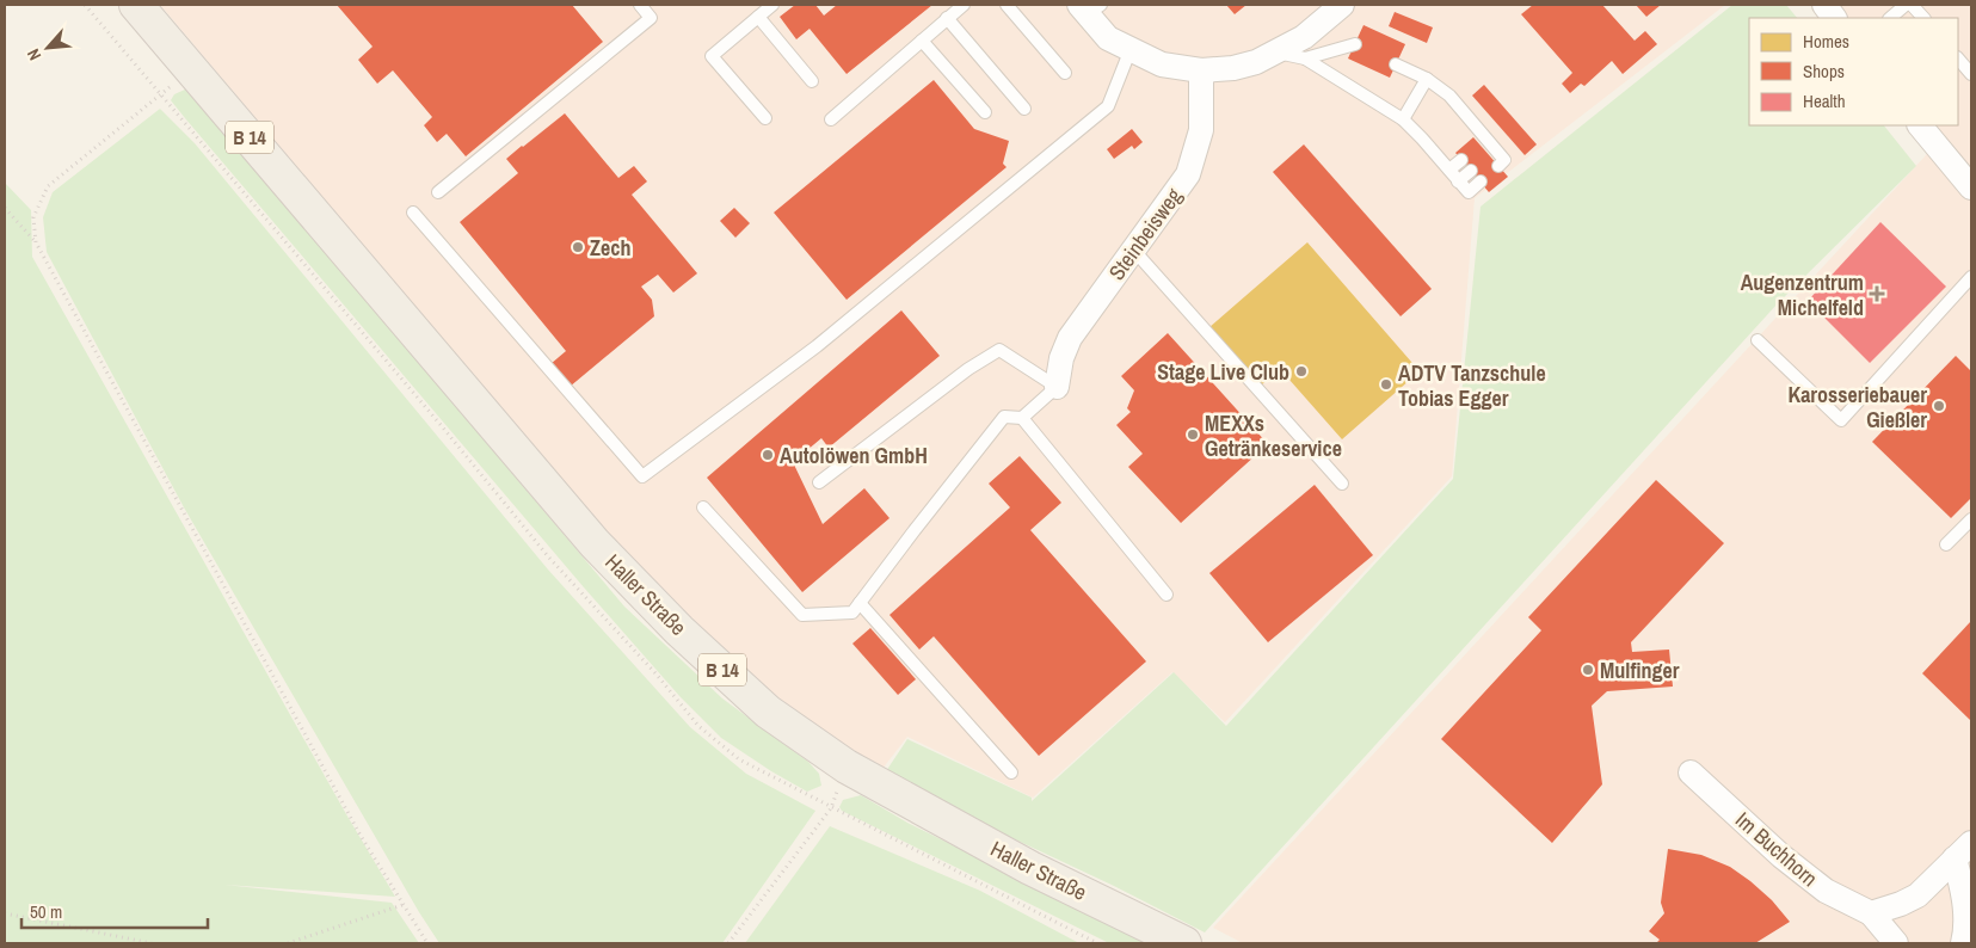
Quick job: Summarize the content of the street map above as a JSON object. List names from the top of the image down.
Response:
{
  "streets": {
    "main road": ["B 14", "Haller Straße"],
    "street": ["Steinbeisweg", "Im Buchhorn"]
  },
  "places": {
    "other": [
      "Zech",
      "Stage Live Club",
      "ADTV Tanzschule Tobias Egger",
      "Karosseriebauer Gießler",
      "MEXXs Getränkeservice",
      "Autolöwen GmbH",
      "Mulfinger"
    ],
    "health": ["Augenzentrum Michelfeld"]
  },
  "legend": ["Homes", "Shops", "Health"],
  "scale_bar": "50 m",
  "north": "bottom left"
}
